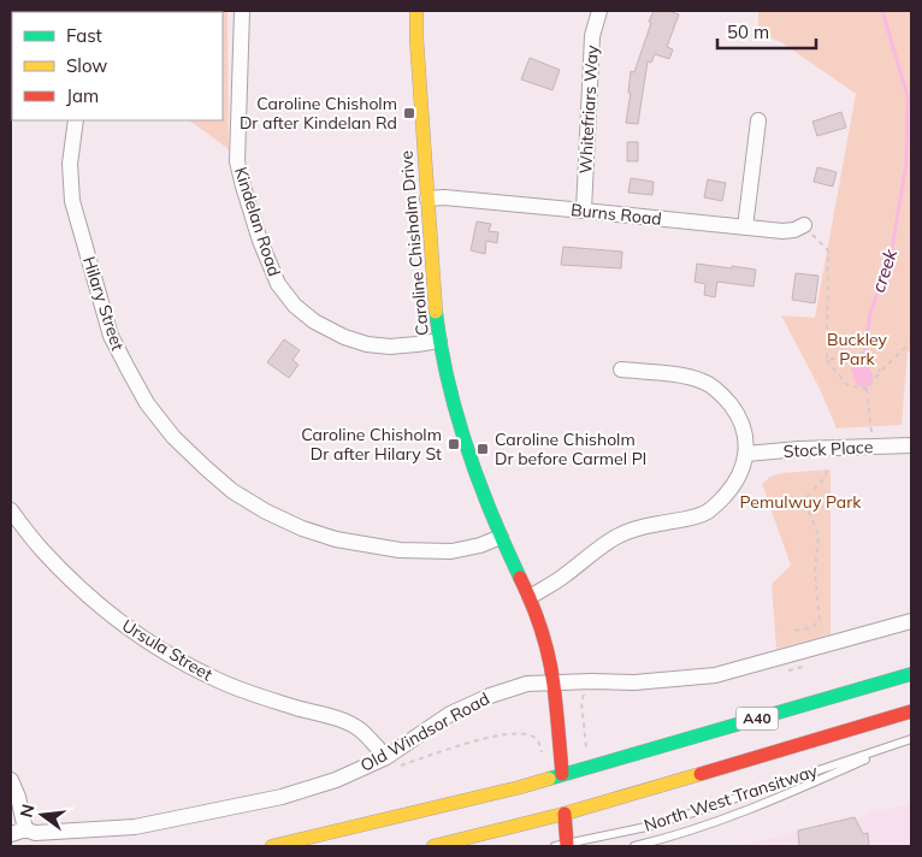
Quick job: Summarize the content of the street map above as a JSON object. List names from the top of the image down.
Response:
{
  "streets": {
    "main road": ["Caroline Chisholm Drive", "A40"],
    "street": [
      "Whitefriars Way",
      "Burns Road",
      "Kindelan Road",
      "Hilary Street",
      "Stock Place",
      "Ursula Street",
      "Old Windsor Road"
    ],
    "lane": ["North West Transitway"]
  },
  "crossings": [
    ["Whitefriars Way", "Burns Road"],
    ["Burns Road", "Caroline Chisholm Drive"],
    ["Kindelan Road", "Caroline Chisholm Drive"],
    ["Caroline Chisholm Drive", "Hilary Street"],
    ["Caroline Chisholm Drive", "A40"],
    ["Caroline Chisholm Drive", "Old Windsor Road"],
    ["Ursula Street", "Old Windsor Road"]
  ],
  "water": ["creek"],
  "parks": ["Buckley Park", "Pemulwuy Park"],
  "places": {
    "transit": ["Caroline Chisholm Dr after Kindelan Rd", "Caroline Chisholm Dr after Hilary St", "Caroline Chisholm Dr before Carmel Pl"]
  },
  "legend": ["Fast", "Slow", "Jam"],
  "scale_bar": "50 m",
  "north": "left"
}
